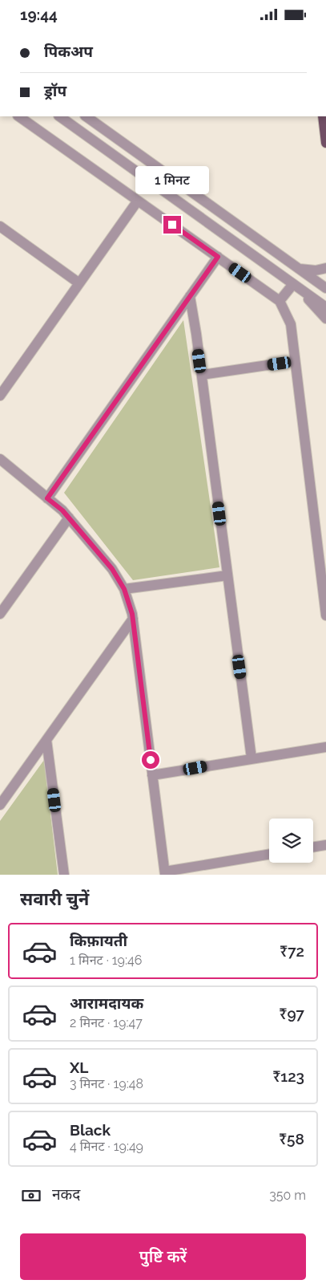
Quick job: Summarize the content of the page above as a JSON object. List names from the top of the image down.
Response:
{
  "page": {
    "status": "19:44",
    "banner": ["पिकअप", "ड्रॉप"],
    "bubble": "1 मिनट",
    "heading": "सवारी चुनें",
    "list": [
      {
        "name": "किफ़ायती",
        "note": "1 मिनट · 19:46",
        "value": "₹72"
      },
      {
        "name": "आरामदायक",
        "note": "2 मिनट · 19:47",
        "value": "₹97"
      },
      {
        "name": "XL",
        "note": "3 मिनट · 19:48",
        "value": "₹123"
      },
      {
        "name": "Black",
        "note": "4 मिनट · 19:49",
        "value": "₹58"
      }
    ],
    "pay": ["नकद", "350 m"],
    "buttons": "पुष्टि करें"
  }
}
